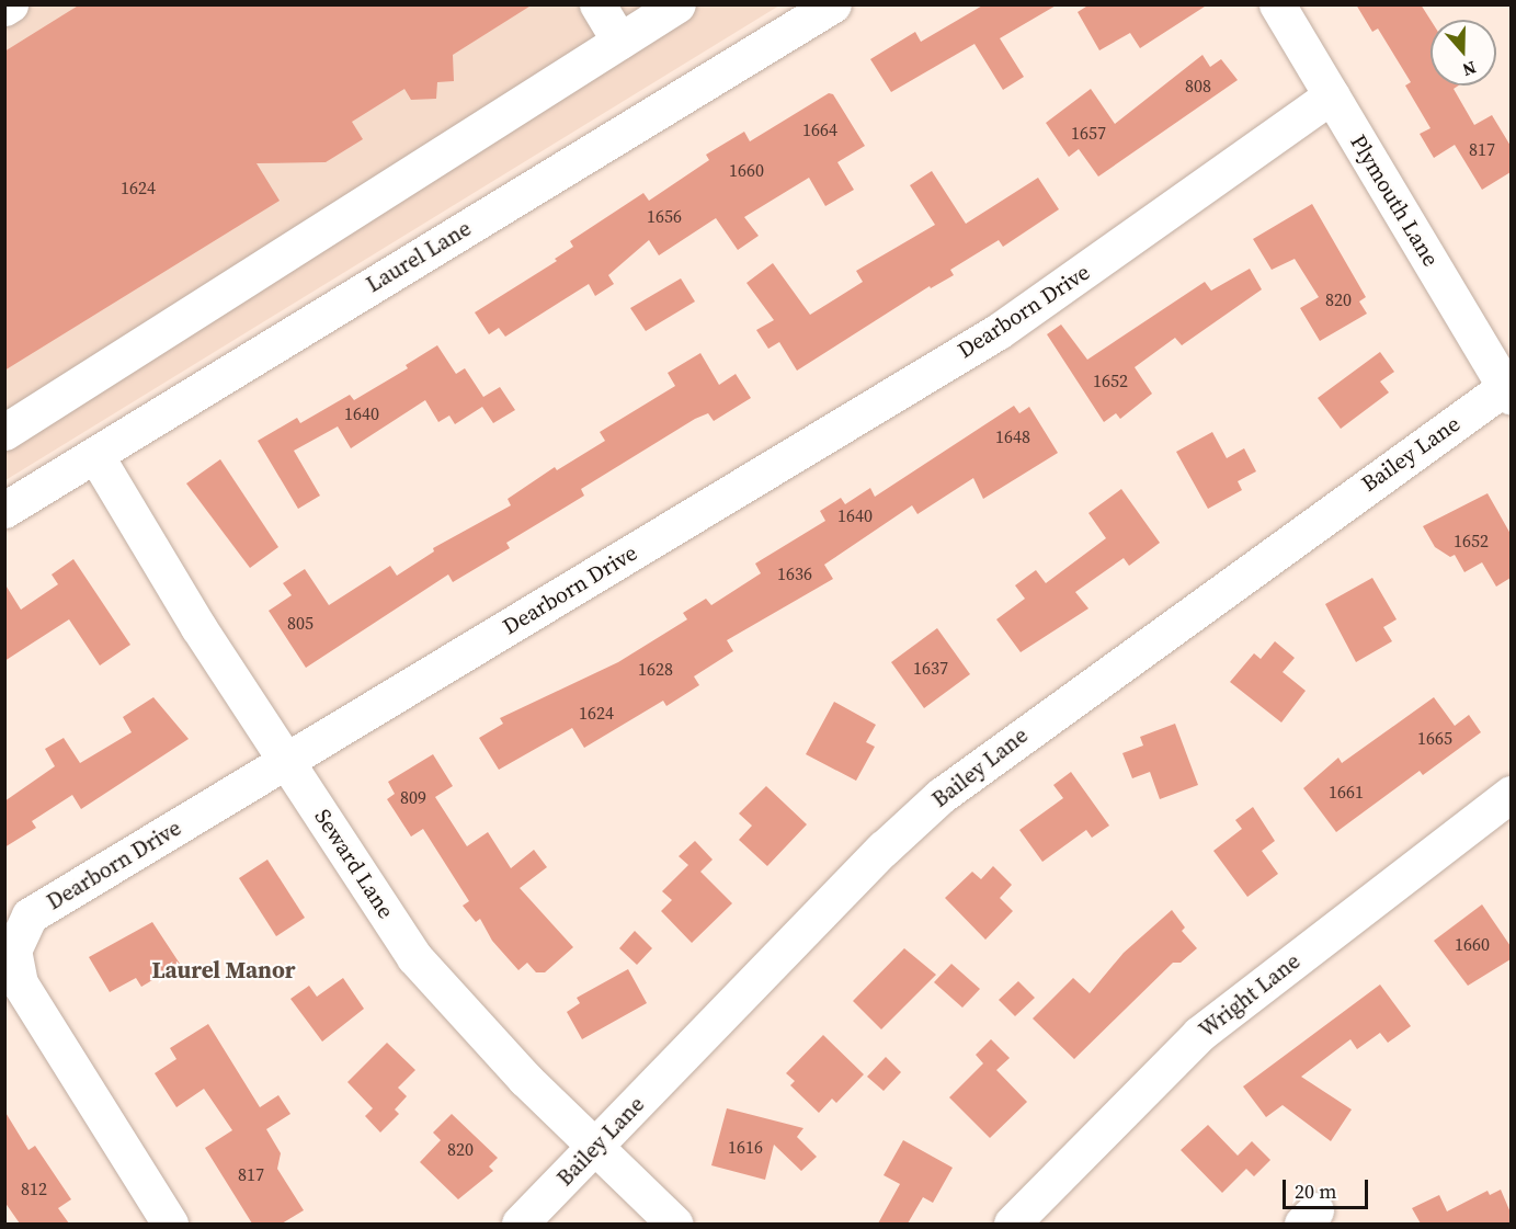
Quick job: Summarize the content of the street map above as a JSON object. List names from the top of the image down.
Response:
{
  "streets": {
    "street": [
      "Plymouth Lane",
      "Laurel Lane",
      "Dearborn Drive",
      "Bailey Lane",
      "Seward Lane",
      "Wright Lane"
    ]
  },
  "crossings": [
    ["Plymouth Lane", "Dearborn Drive"],
    ["Plymouth Lane", "Bailey Lane"],
    ["Laurel Lane", "Seward Lane"],
    ["Dearborn Drive", "Seward Lane"],
    ["Bailey Lane", "Seward Lane"]
  ],
  "districts": ["Laurel Manor"],
  "house_numbers": [
    "808",
    "1664",
    "1657",
    "817",
    "1660",
    "1624",
    "1656",
    "820",
    "1652",
    "1640",
    "1648",
    "1640",
    "1652",
    "1636",
    "805",
    "1637",
    "1628",
    "1624",
    "1665",
    "1661",
    "809",
    "1660",
    "1616",
    "820",
    "817",
    "812"
  ],
  "scale_bar": "20 m",
  "north": "bottom"
}
